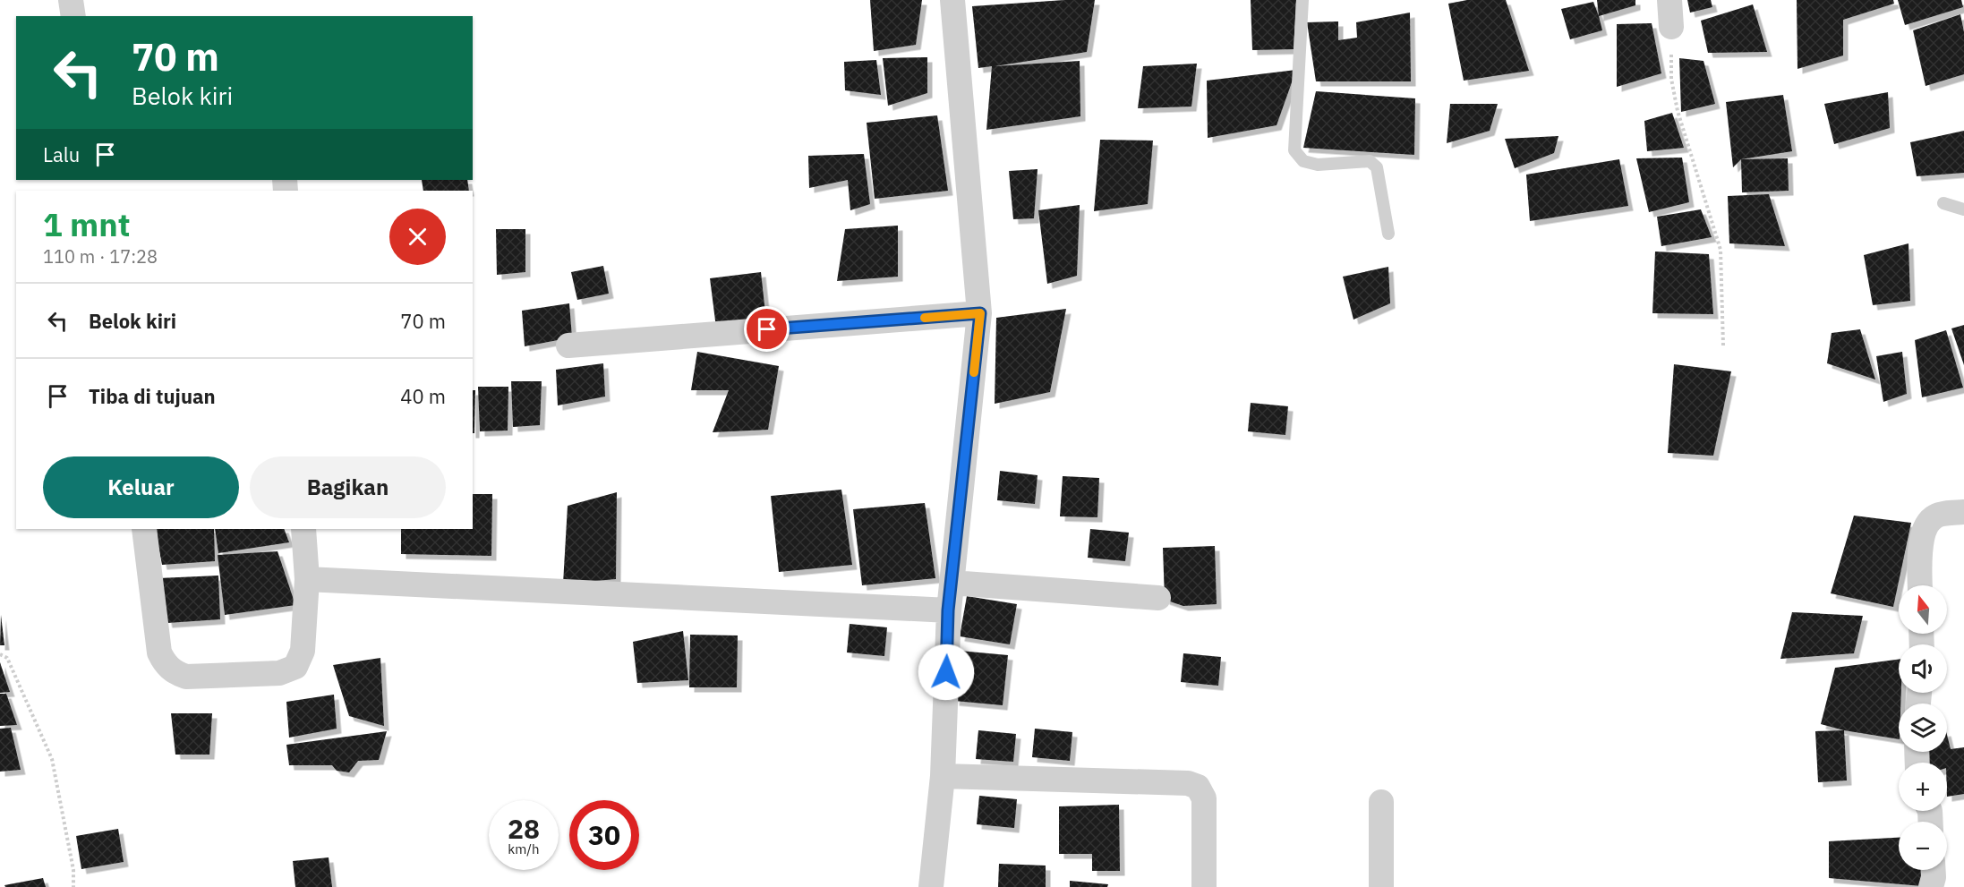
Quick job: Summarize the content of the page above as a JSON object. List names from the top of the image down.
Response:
{
  "north": "top",
  "page": {
    "turn": ["70 m", "Belok kiri"],
    "then": "Lalu",
    "heading": ["1 mnt", "110 m · 17:28"],
    "list": [
      {
        "name": "Belok kiri",
        "value": "70 m"
      },
      {
        "name": "Tiba di tujuan",
        "value": "40 m"
      }
    ],
    "buttons": ["Keluar", "Bagikan"],
    "map_buttons": ["+", "−"],
    "speed": "28 km/h",
    "limit": "30"
  }
}
